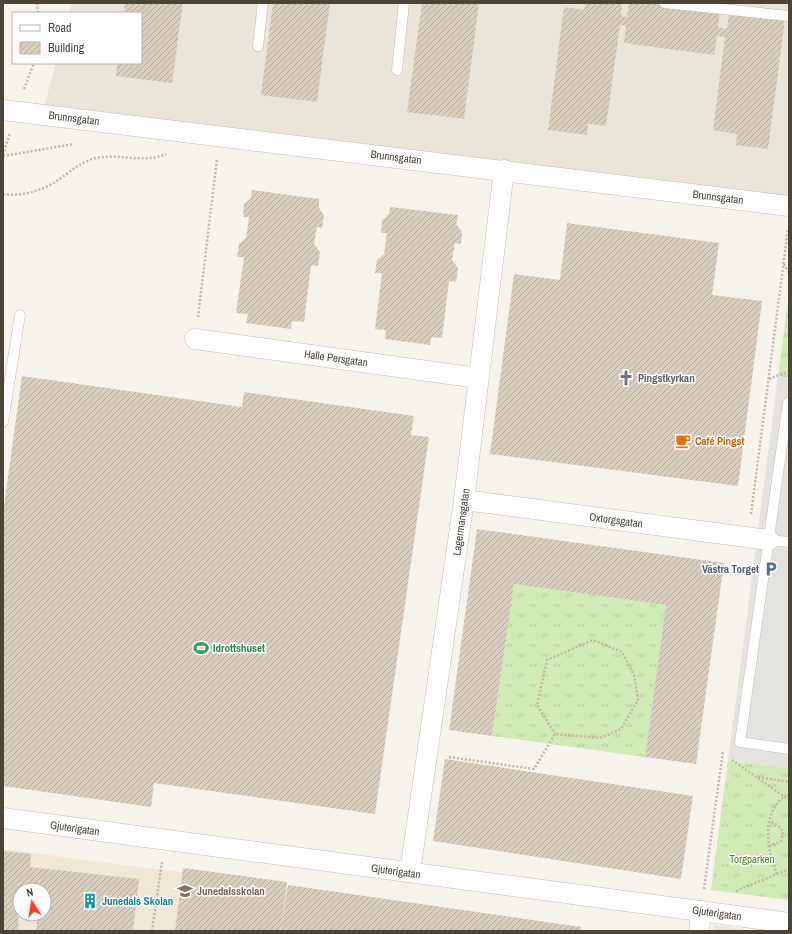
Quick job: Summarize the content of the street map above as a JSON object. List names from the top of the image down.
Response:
{
  "streets": {
    "street": [
      "Brunnsgatan",
      "Halle Persgatan",
      "Oxtorgsgatan",
      "Lagermansgatan",
      "Gjuterigatan"
    ]
  },
  "crossings": [
    ["Brunnsgatan", "Lagermansgatan"],
    ["Halle Persgatan", "Lagermansgatan"],
    ["Oxtorgsgatan", "Lagermansgatan"],
    ["Lagermansgatan", "Gjuterigatan"]
  ],
  "parks": ["Torgparken"],
  "places": {
    "church": ["Pingstkyrkan"],
    "cafe": ["Café Pingst"],
    "parking": ["Västra Torget"],
    "sports": ["Idrottshuset"],
    "school or university": ["Junedalsskolan"],
    "building": ["Junedals Skolan"]
  },
  "legend": ["Road", "Building"],
  "north": "top"
}
